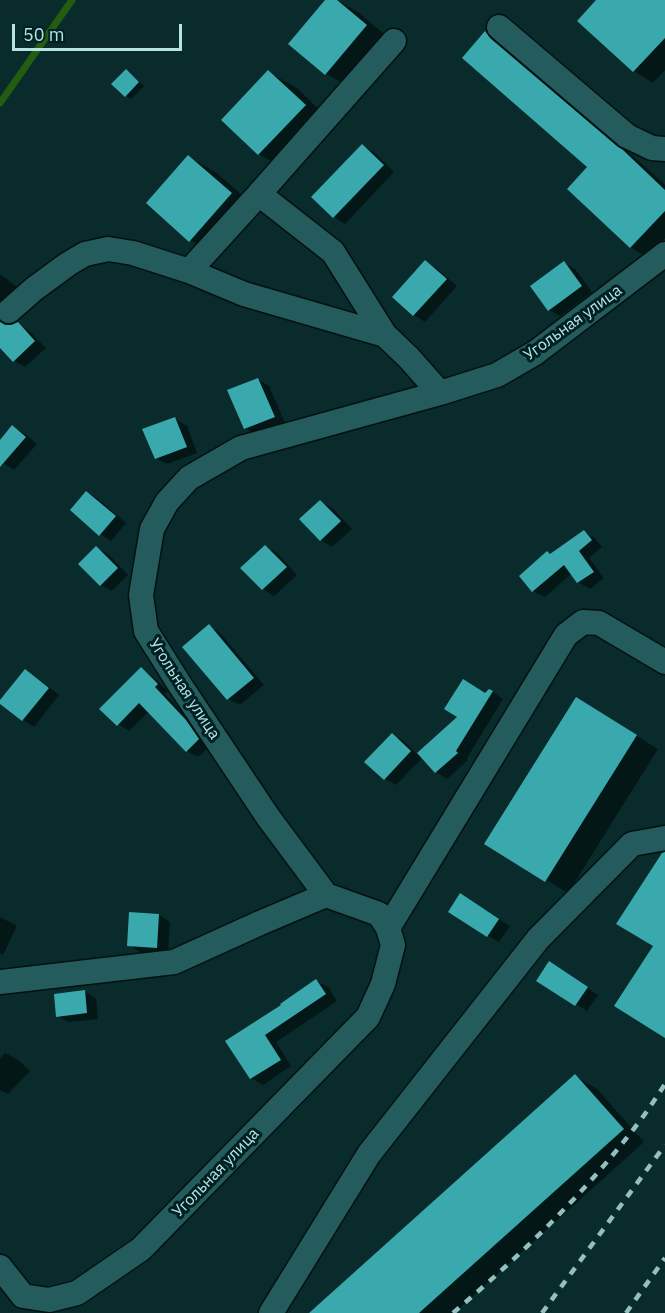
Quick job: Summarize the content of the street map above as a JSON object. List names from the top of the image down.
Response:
{
  "streets": {
    "street": ["Угольная улица"]
  },
  "scale_bar": "50 m"
}
